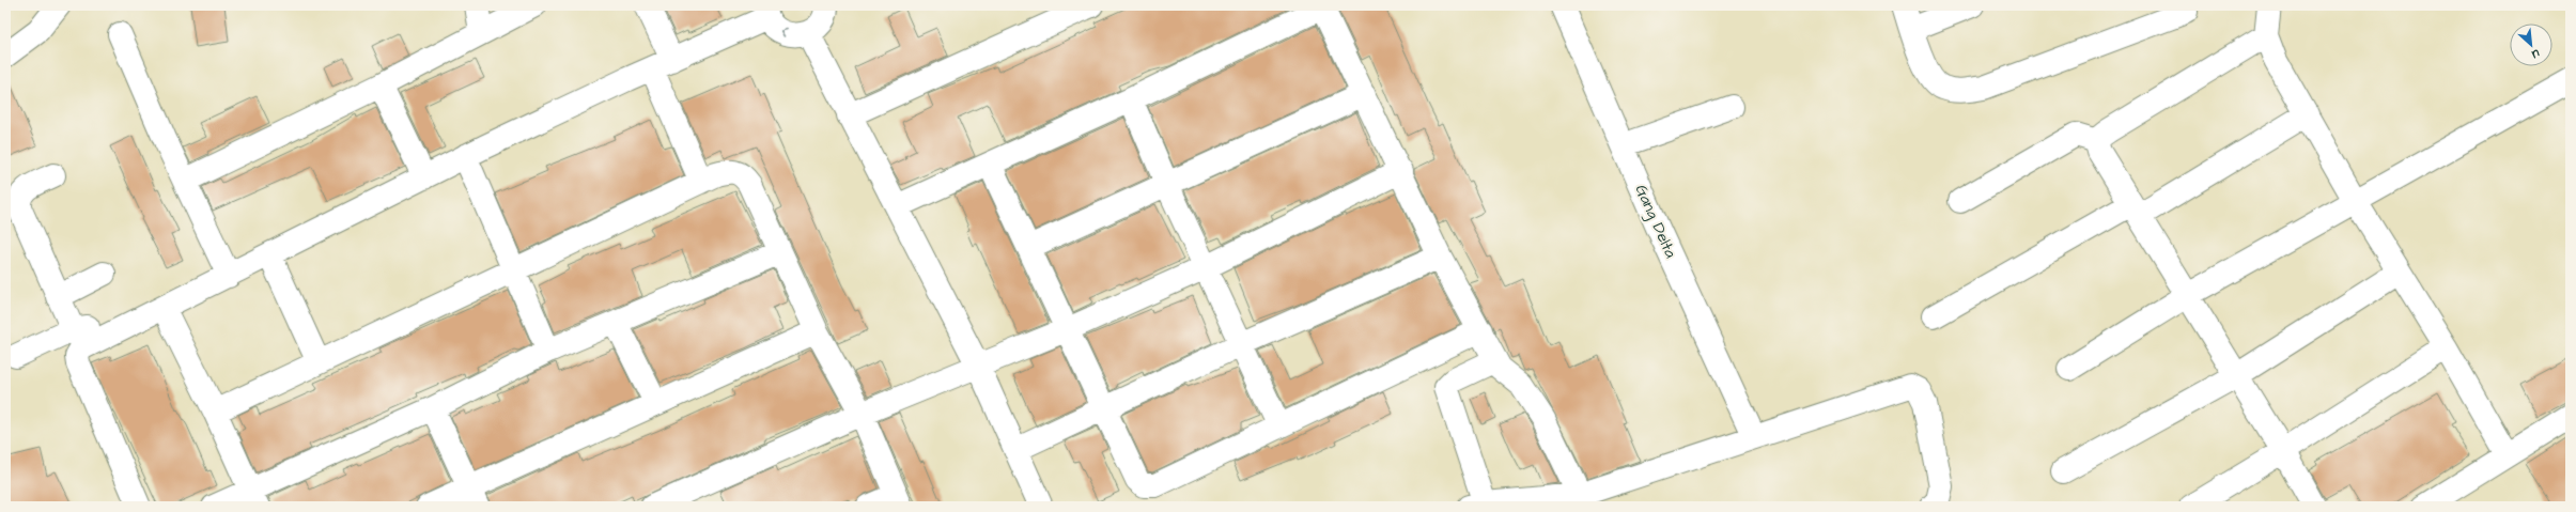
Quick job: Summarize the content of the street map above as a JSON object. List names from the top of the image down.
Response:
{
  "streets": {
    "street": ["Gang Delta"]
  },
  "north": "bottom right"
}
